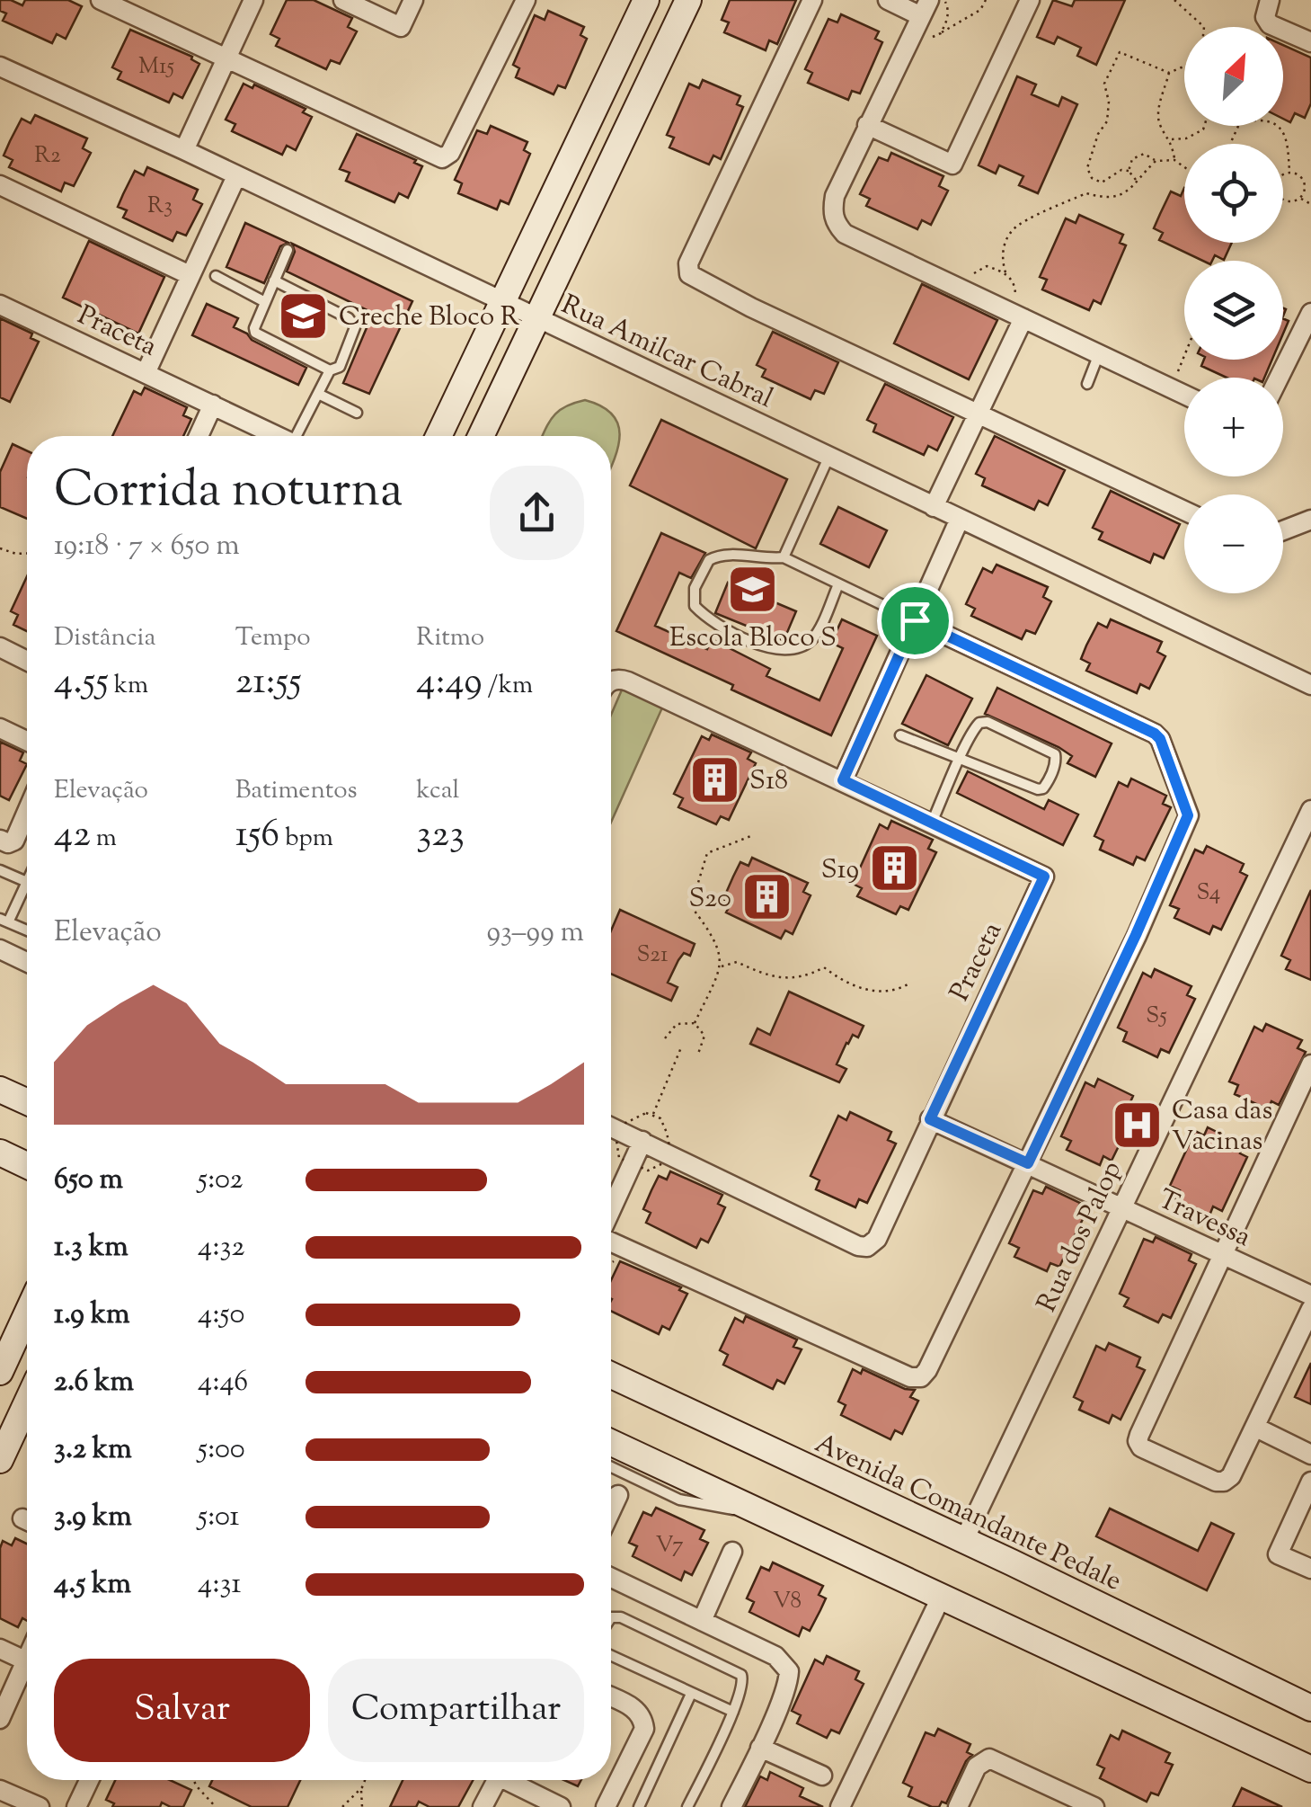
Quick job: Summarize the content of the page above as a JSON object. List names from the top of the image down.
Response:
{
  "streets": {
    "street": [
      "Praceta",
      "Rua Amilcar Cabral",
      "Travessa",
      "Rua dos Palop",
      "Avenida Comandante Pedale"
    ]
  },
  "crossings": [
    ["Praceta", "Travessa"],
    ["Travessa", "Rua dos Palop"],
    ["Rua dos Palop", "Avenida Comandante Pedale"]
  ],
  "places": {
    "school or university": ["Creche Bloco R", "Escola Bloco S"],
    "building": ["S18", "S19", "S20"],
    "hospital": ["Casa das Vacinas"]
  },
  "house_numbers": [
    "M15",
    "R2",
    "R3",
    "S4",
    "S21",
    "S5",
    "V7",
    "V8"
  ],
  "north": "top right",
  "page": {
    "map_buttons": ["+", "−"],
    "heading": ["Corrida noturna", "19:18 · 7 × 650 m"],
    "stats": [
      ["Distância", "4.55 km"],
      ["Tempo", "21:55"],
      ["Ritmo", "4:49 /km"],
      ["Elevação", "42 m"],
      ["Batimentos", "156 bpm"],
      ["kcal", "323"]
    ],
    "chart": ["Elevação", "93–99 m"],
    "list": [
      {
        "name": "650 m",
        "note": "5:02"
      },
      {
        "name": "1.3 km",
        "note": "4:32"
      },
      {
        "name": "1.9 km",
        "note": "4:50"
      },
      {
        "name": "2.6 km",
        "note": "4:46"
      },
      {
        "name": "3.2 km",
        "note": "5:00"
      },
      {
        "name": "3.9 km",
        "note": "5:01"
      },
      {
        "name": "4.5 km",
        "note": "4:31"
      }
    ],
    "buttons": ["Salvar", "Compartilhar"]
  }
}
